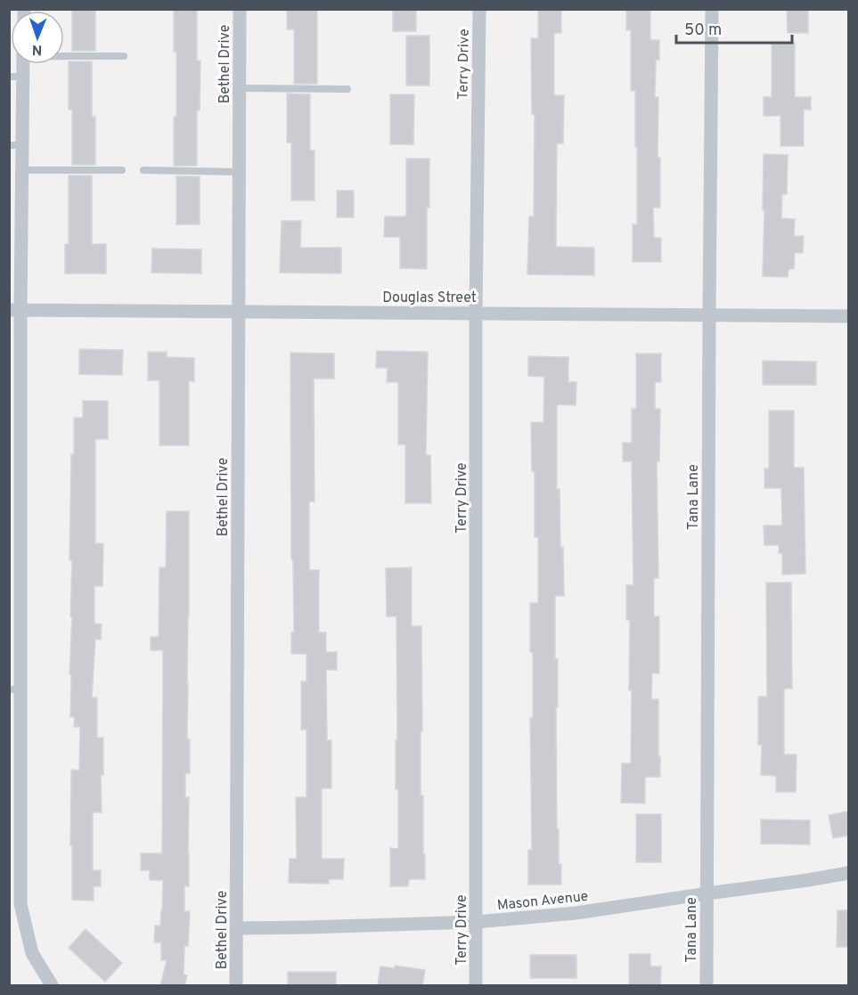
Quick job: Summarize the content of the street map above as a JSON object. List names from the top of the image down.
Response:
{
  "streets": {
    "street": [
      "Bethel Drive",
      "Terry Drive",
      "Douglas Street",
      "Tana Lane",
      "Mason Avenue"
    ]
  },
  "crossings": [
    ["Bethel Drive", "Douglas Street"],
    ["Bethel Drive", "Mason Avenue"],
    ["Terry Drive", "Douglas Street"],
    ["Terry Drive", "Mason Avenue"],
    ["Douglas Street", "Tana Lane"],
    ["Tana Lane", "Mason Avenue"]
  ],
  "scale_bar": "50 m",
  "north": "bottom"
}
